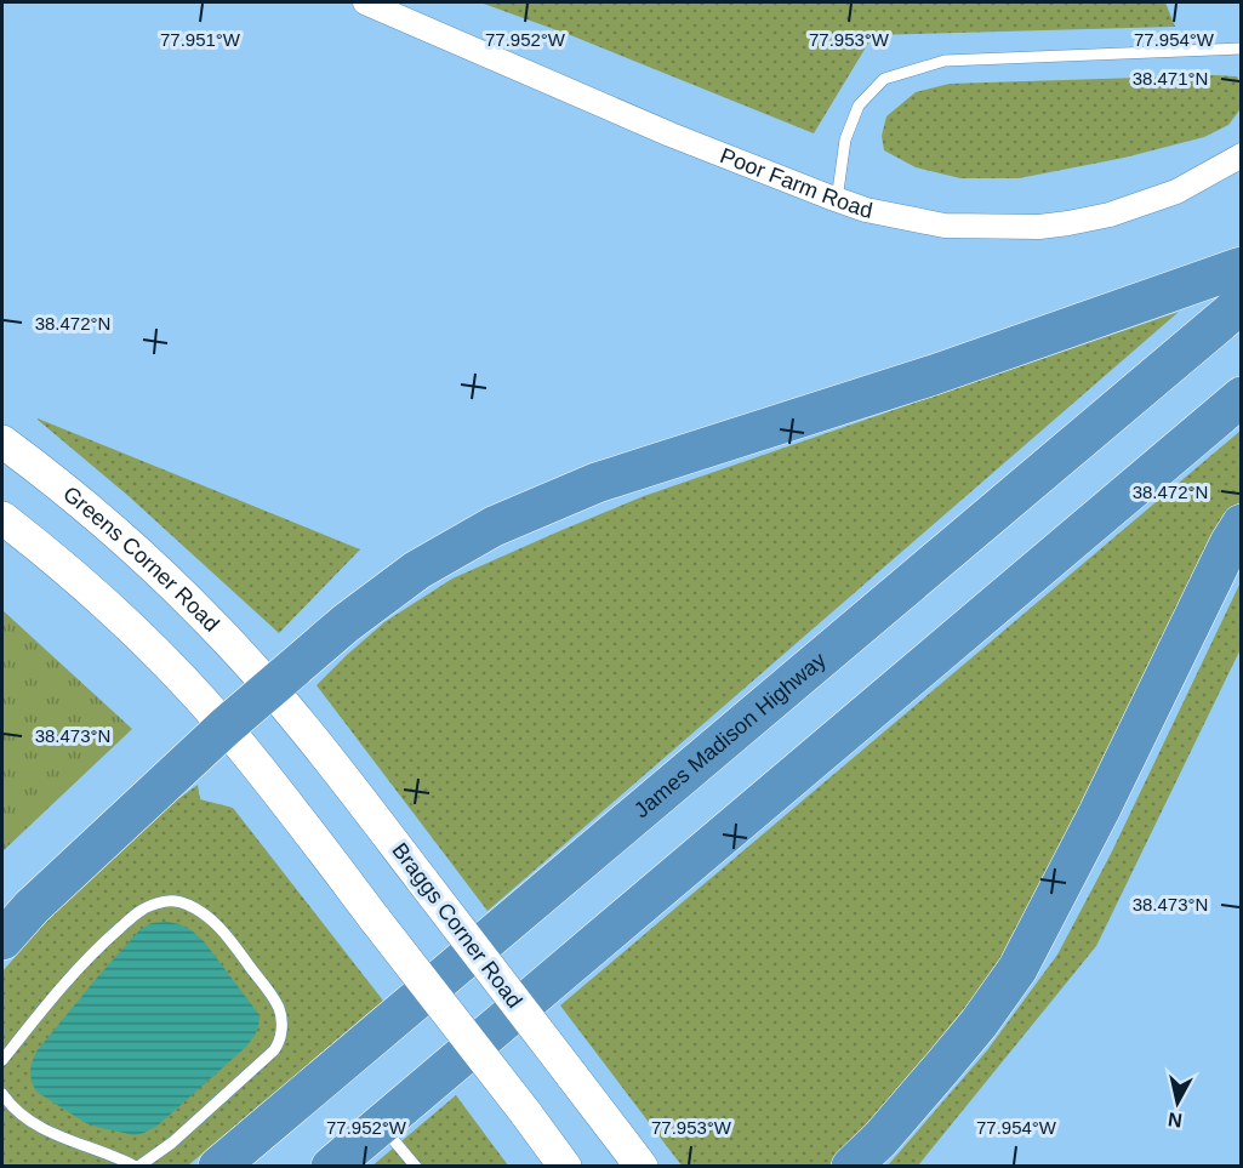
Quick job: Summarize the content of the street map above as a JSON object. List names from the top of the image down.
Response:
{
  "streets": {
    "highway": ["James Madison Highway"],
    "main road": ["Greens Corner Road", "Braggs Corner Road"],
    "street": ["Poor Farm Road"]
  },
  "crossings": [
    ["Greens Corner Road", "Braggs Corner Road"]
  ],
  "north": "bottom",
  "coordinates": [
    "77.951°W",
    "77.952°W",
    "77.953°W",
    "77.954°W",
    "38.471°N",
    "38.472°N",
    "38.473°N"
  ]
}
